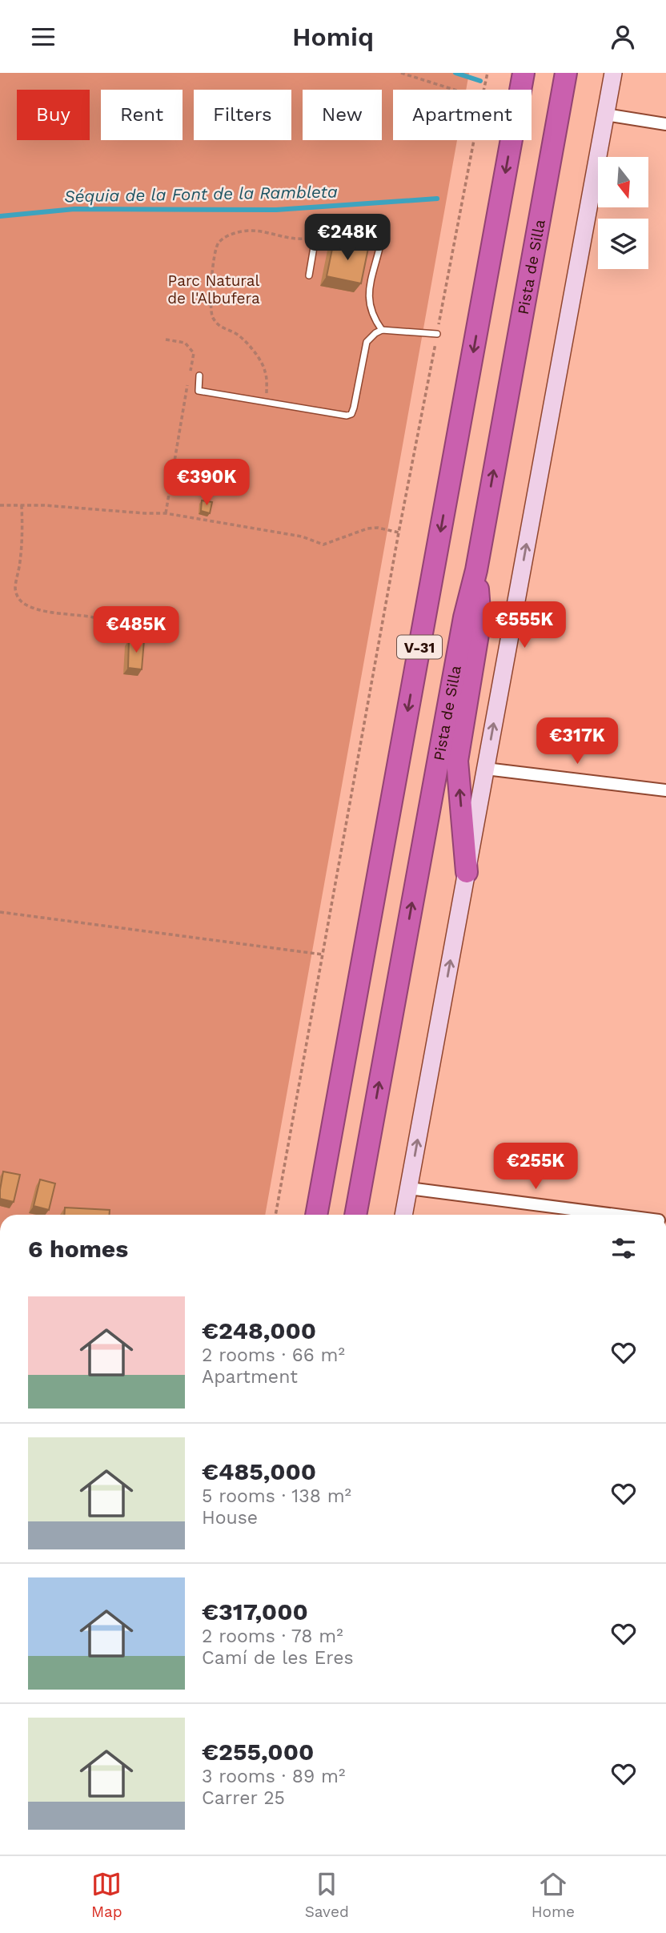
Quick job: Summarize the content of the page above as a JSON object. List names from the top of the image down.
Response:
{
  "streets": {
    "highway": ["Pista de Silla", "V-31"]
  },
  "water": ["Séquia de la Font de la Rambleta"],
  "parks": ["Parc Natural de l'Albufera"],
  "north": "bottom",
  "page": {
    "header": "Homiq",
    "chip": [
      "Buy",
      "Rent",
      "Filters",
      "New",
      "Apartment"
    ],
    "price": [
      "€248K",
      "€390K",
      "€555K",
      "€485K",
      "€317K",
      "€255K"
    ],
    "heading": "6 homes",
    "list": [
      {
        "name": "€248,000",
        "note": "2 rooms · 66 m² · Apartment"
      },
      {
        "name": "€485,000",
        "note": "5 rooms · 138 m² · House"
      },
      {
        "name": "€317,000",
        "note": "2 rooms · 78 m² · Camí de les Eres"
      },
      {
        "name": "€255,000",
        "note": "3 rooms · 89 m² · Carrer 25"
      }
    ],
    "tabs": ["Map", "Saved", "Home"]
  }
}
